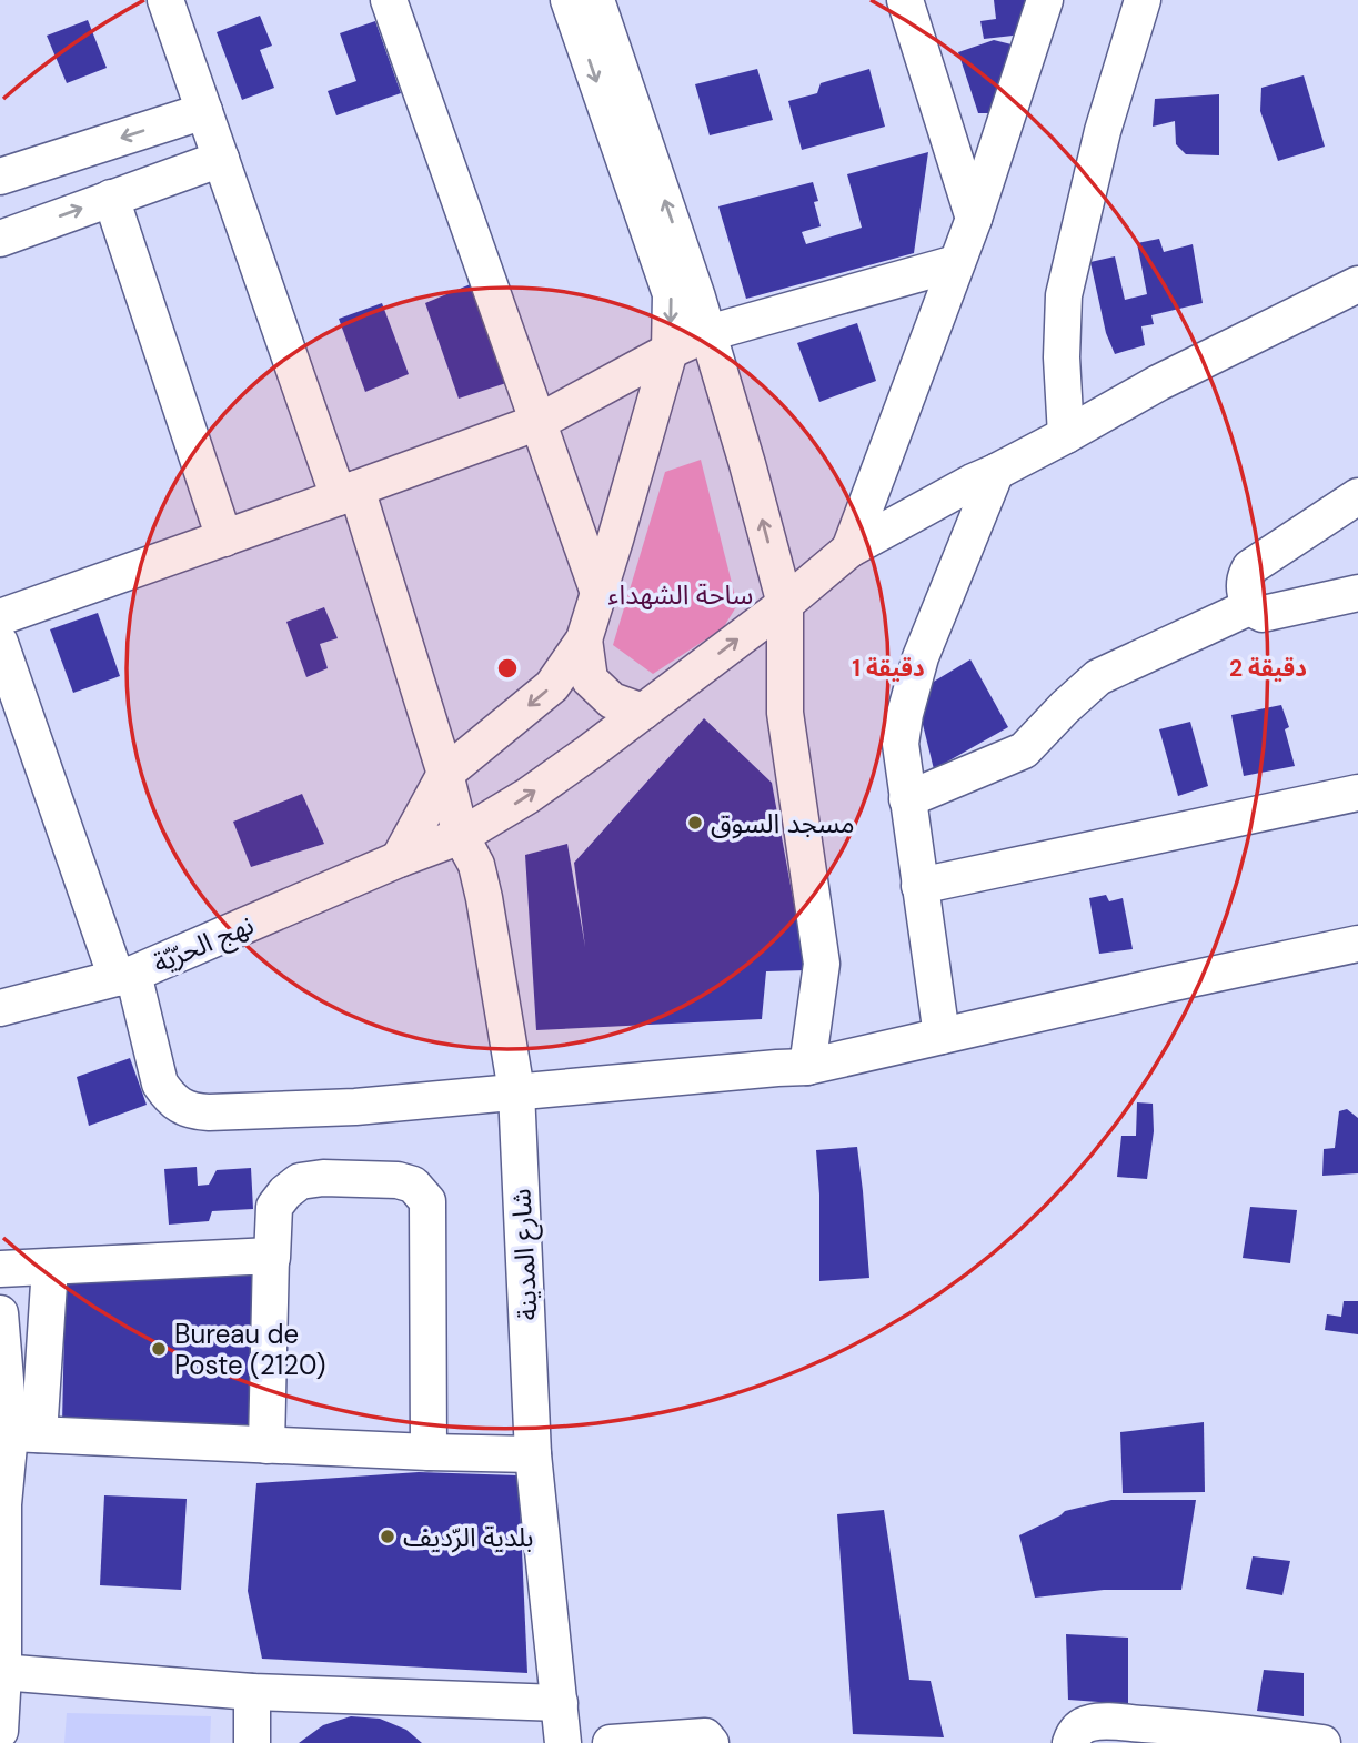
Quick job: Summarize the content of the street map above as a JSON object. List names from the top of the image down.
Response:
{
  "streets": {
    "street": ["نهج الحرّيّة", "شارع المدينة"]
  },
  "crossings": [
    ["نهج الحرّيّة", "شارع المدينة"]
  ],
  "parks": ["ساحة الشهداء"],
  "places": ["مسجد السوق", "Bureau de Poste (2120)", "بلدية الرّديف"],
  "rings": ["1 دقيقة", "2 دقيقة"]
}
